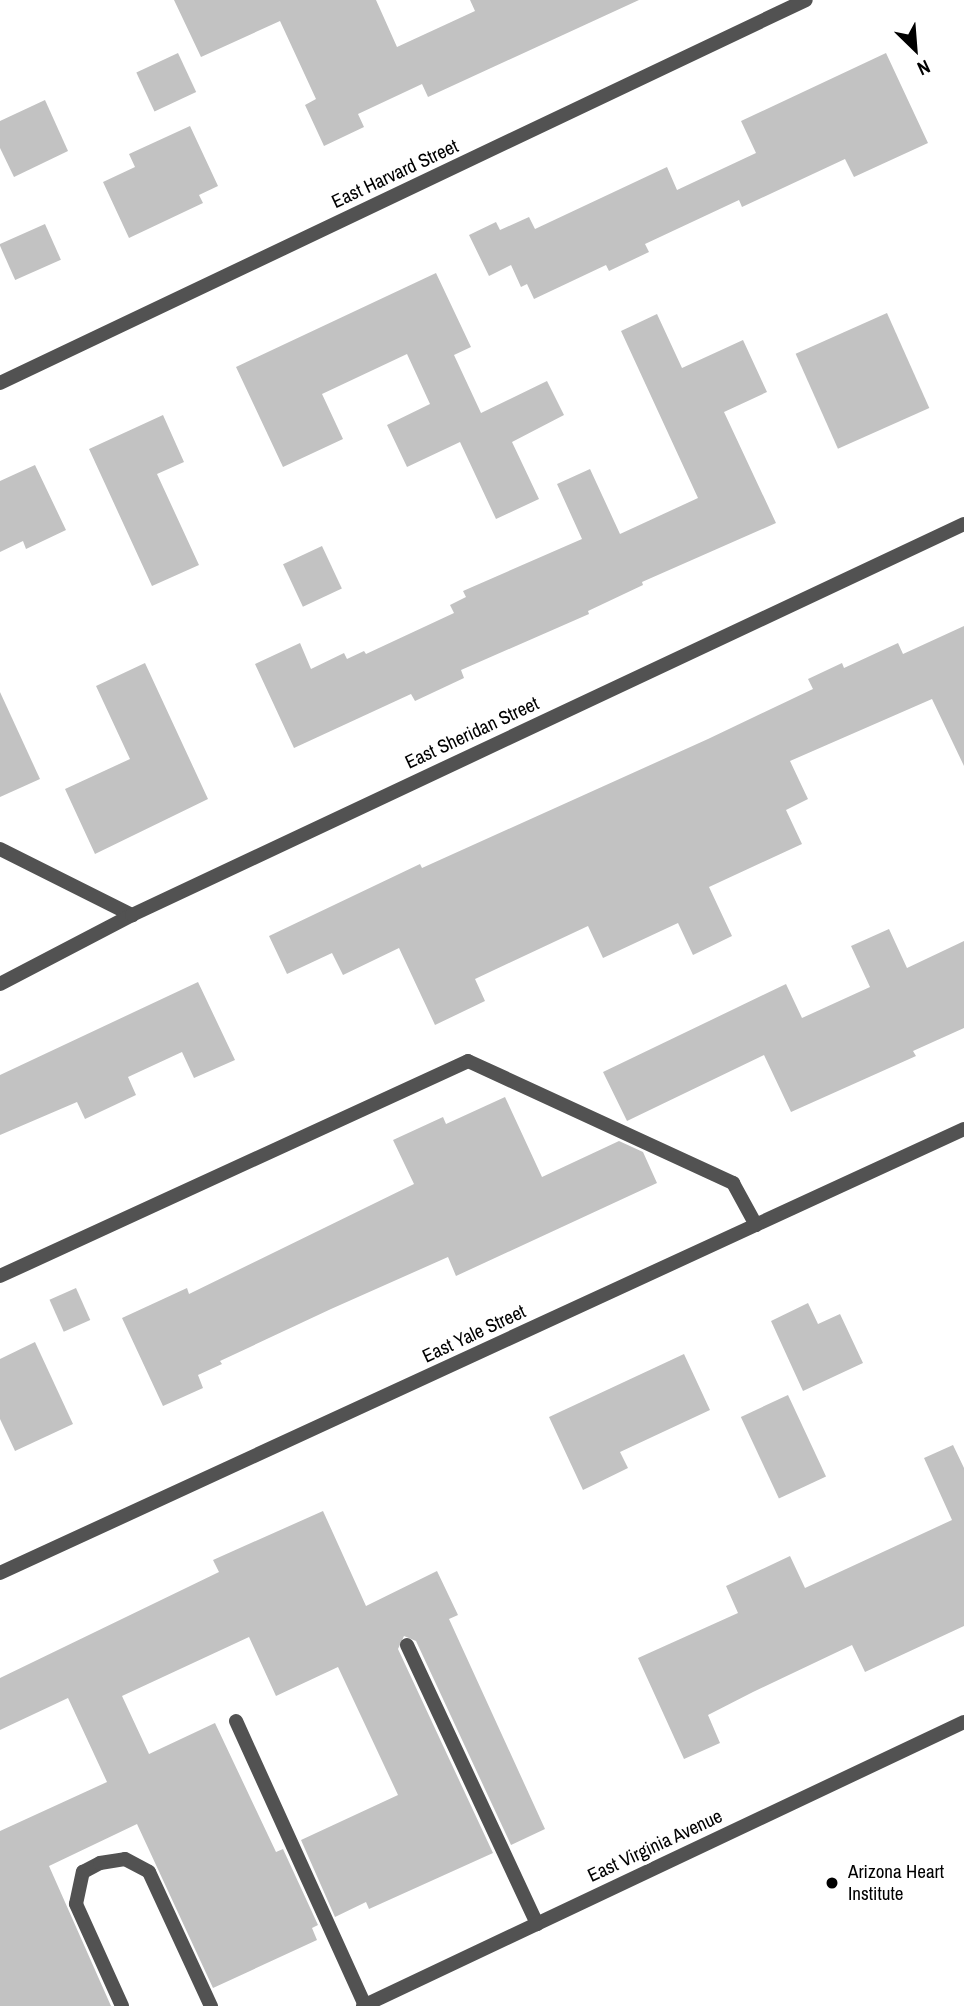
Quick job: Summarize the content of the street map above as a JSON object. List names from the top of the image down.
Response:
{
  "streets": {
    "street": [
      "East Harvard Street",
      "East Sheridan Street",
      "East Yale Street",
      "East Virginia Avenue"
    ]
  },
  "places": ["Arizona Heart Institute"],
  "north": "bottom right"
}
